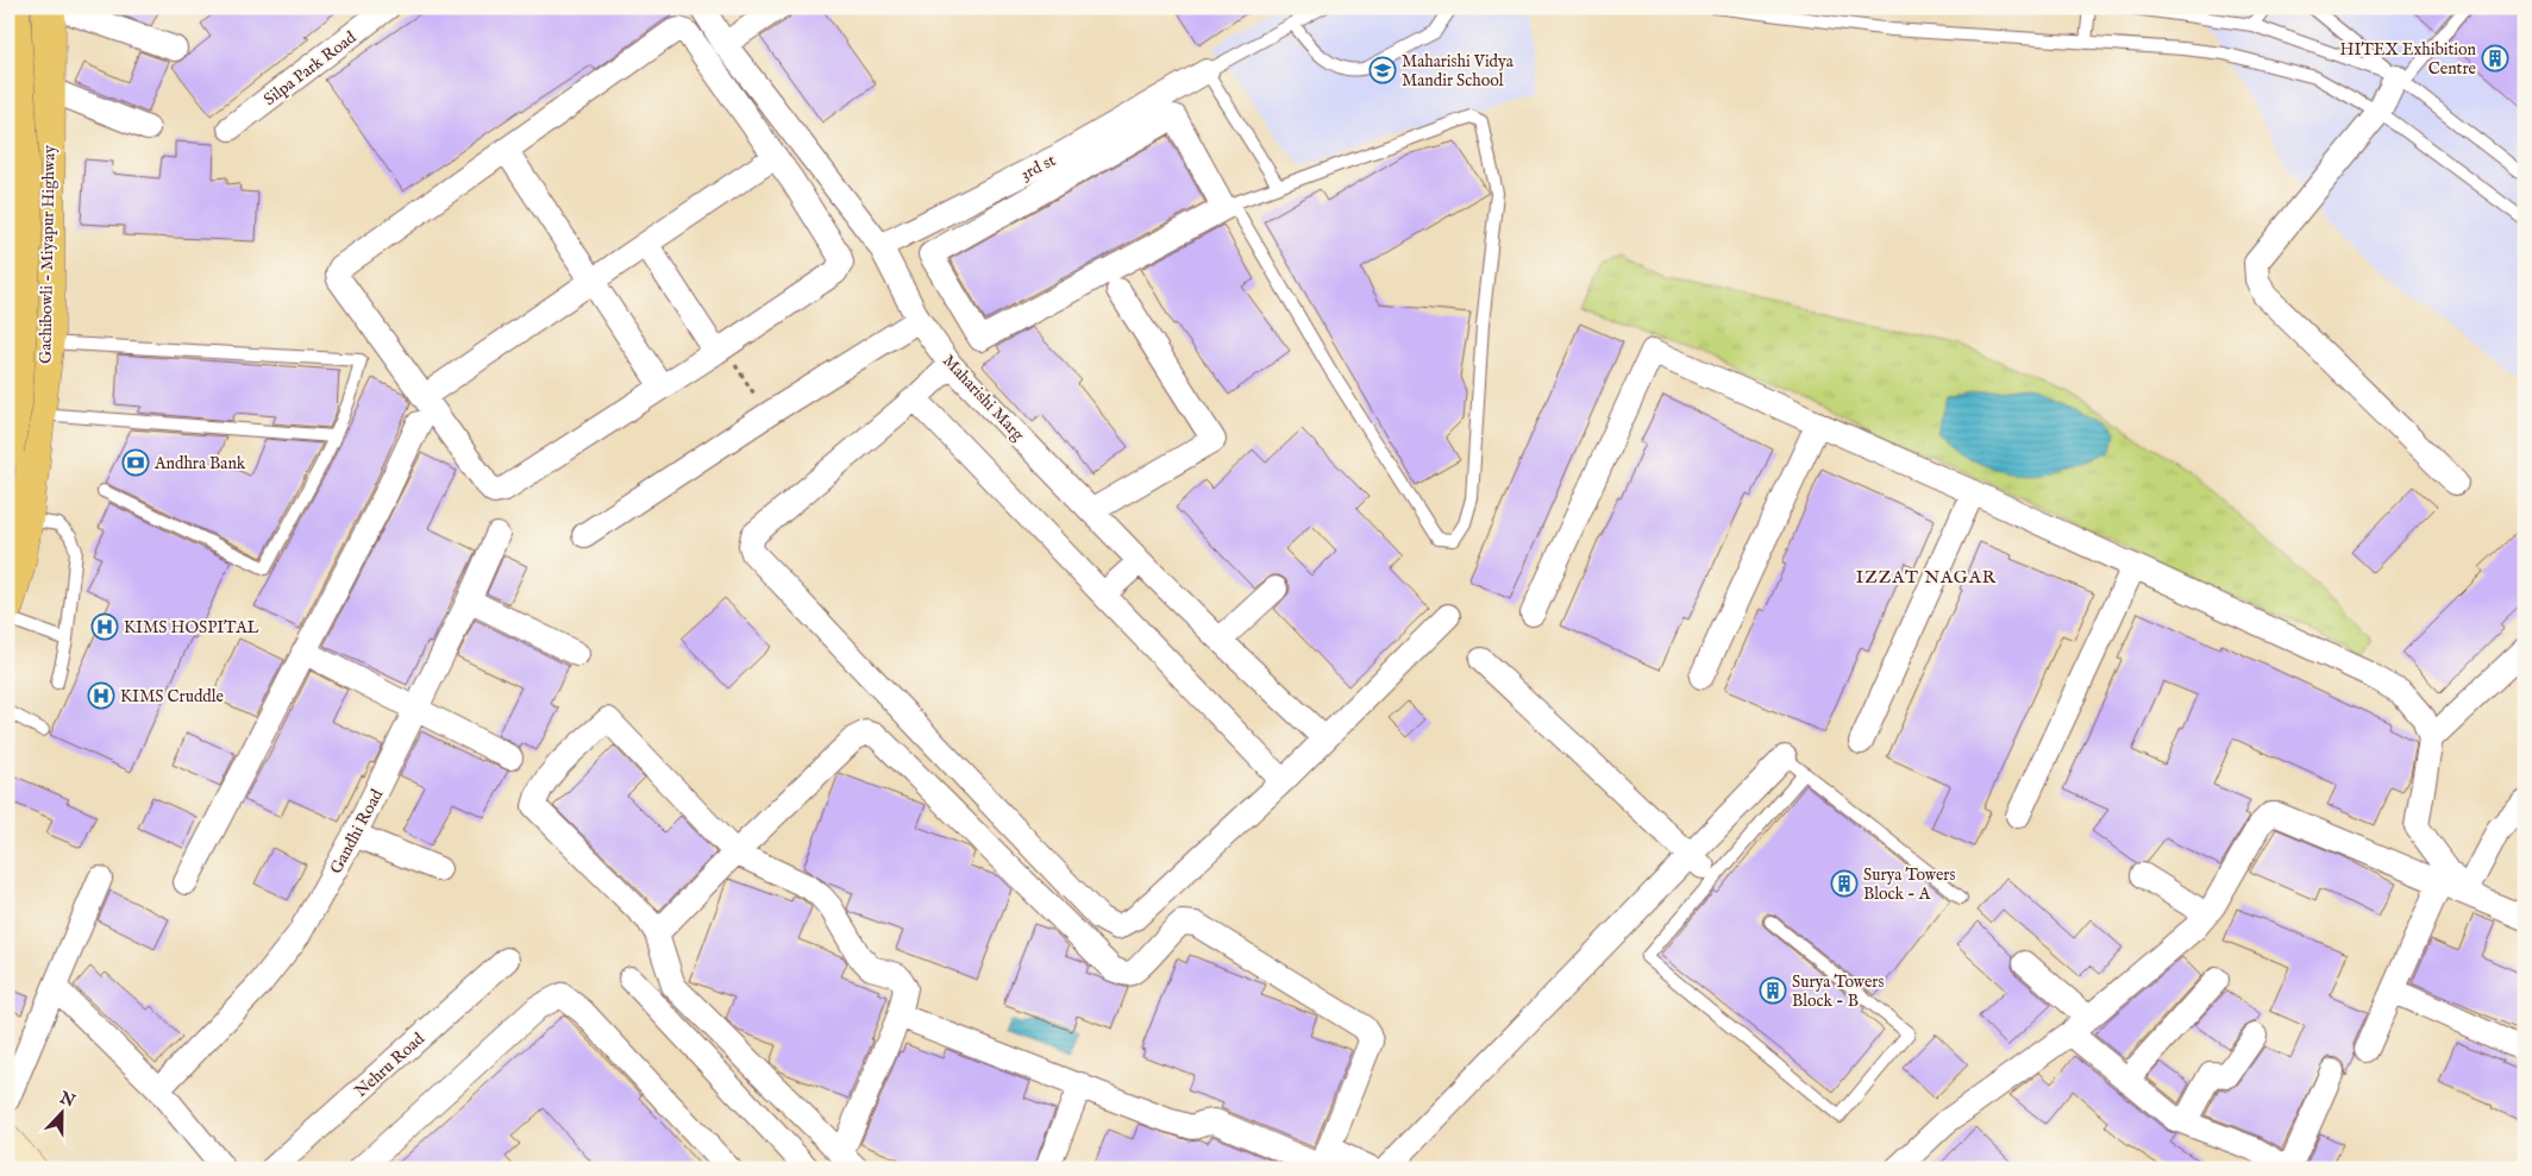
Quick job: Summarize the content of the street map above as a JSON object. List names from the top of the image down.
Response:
{
  "streets": {
    "main road": ["Gachibowli - Miyapur Highway"],
    "street": [
      "Silpa Park Road",
      "3rd st",
      "Maharishi Marg",
      "Gandhi Road",
      "Nehru Road"
    ]
  },
  "crossings": [
    ["3rd st", "Maharishi Marg"]
  ],
  "districts": ["IZZAT NAGAR"],
  "places": {
    "building": ["HITEX Exhibition Centre", "Surya Towers Block - A", "Surya Towers Block - B"],
    "school or university": ["Maharishi Vidya Mandir School"],
    "bank": ["Andhra Bank"],
    "hospital": ["KIMS HOSPITAL", "KIMS Cruddle"]
  },
  "north": "top"
}
